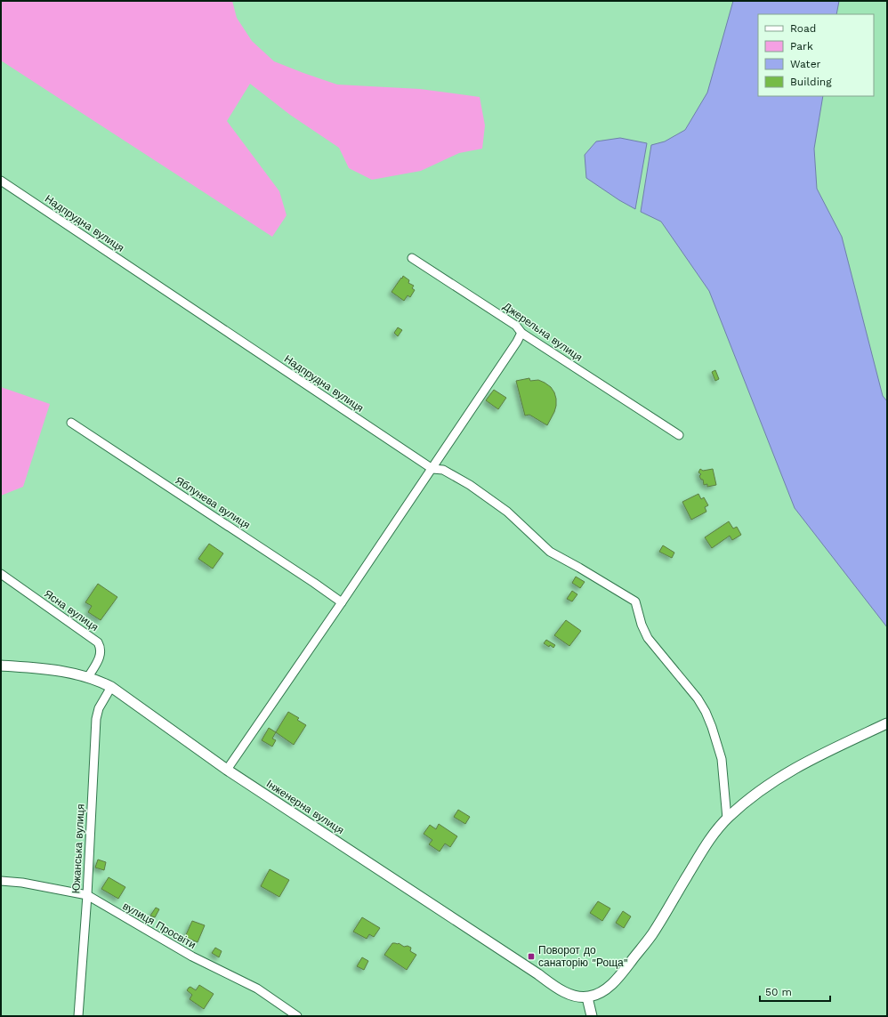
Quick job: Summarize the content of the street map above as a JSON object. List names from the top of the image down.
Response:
{
  "streets": {
    "street": [
      "Надпрудна вулиця",
      "Джерельна вулиця",
      "Яблунева вулиця",
      "Ясна вулиця",
      "Інженерна вулиця",
      "Южанська вулиця",
      "вулиця Просвіти"
    ]
  },
  "crossings": [
    ["Ясна вулиця", "Інженерна вулиця"],
    ["Інженерна вулиця", "Южанська вулиця"],
    ["Южанська вулиця", "вулиця Просвіти"]
  ],
  "places": {
    "transit": ["Поворот до санаторію \"Роща\""]
  },
  "legend": [
    "Road",
    "Park",
    "Water",
    "Building"
  ],
  "scale_bar": "50 m"
}
